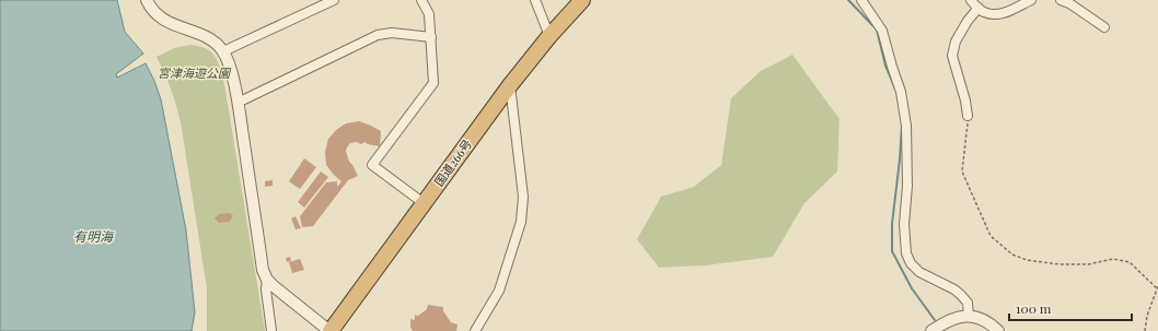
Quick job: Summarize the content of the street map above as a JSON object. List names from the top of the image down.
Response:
{
  "streets": {
    "highway": ["国道266号"]
  },
  "water": ["有明海"],
  "parks": ["宮津海遊公園"],
  "scale_bar": "100 m"
}
